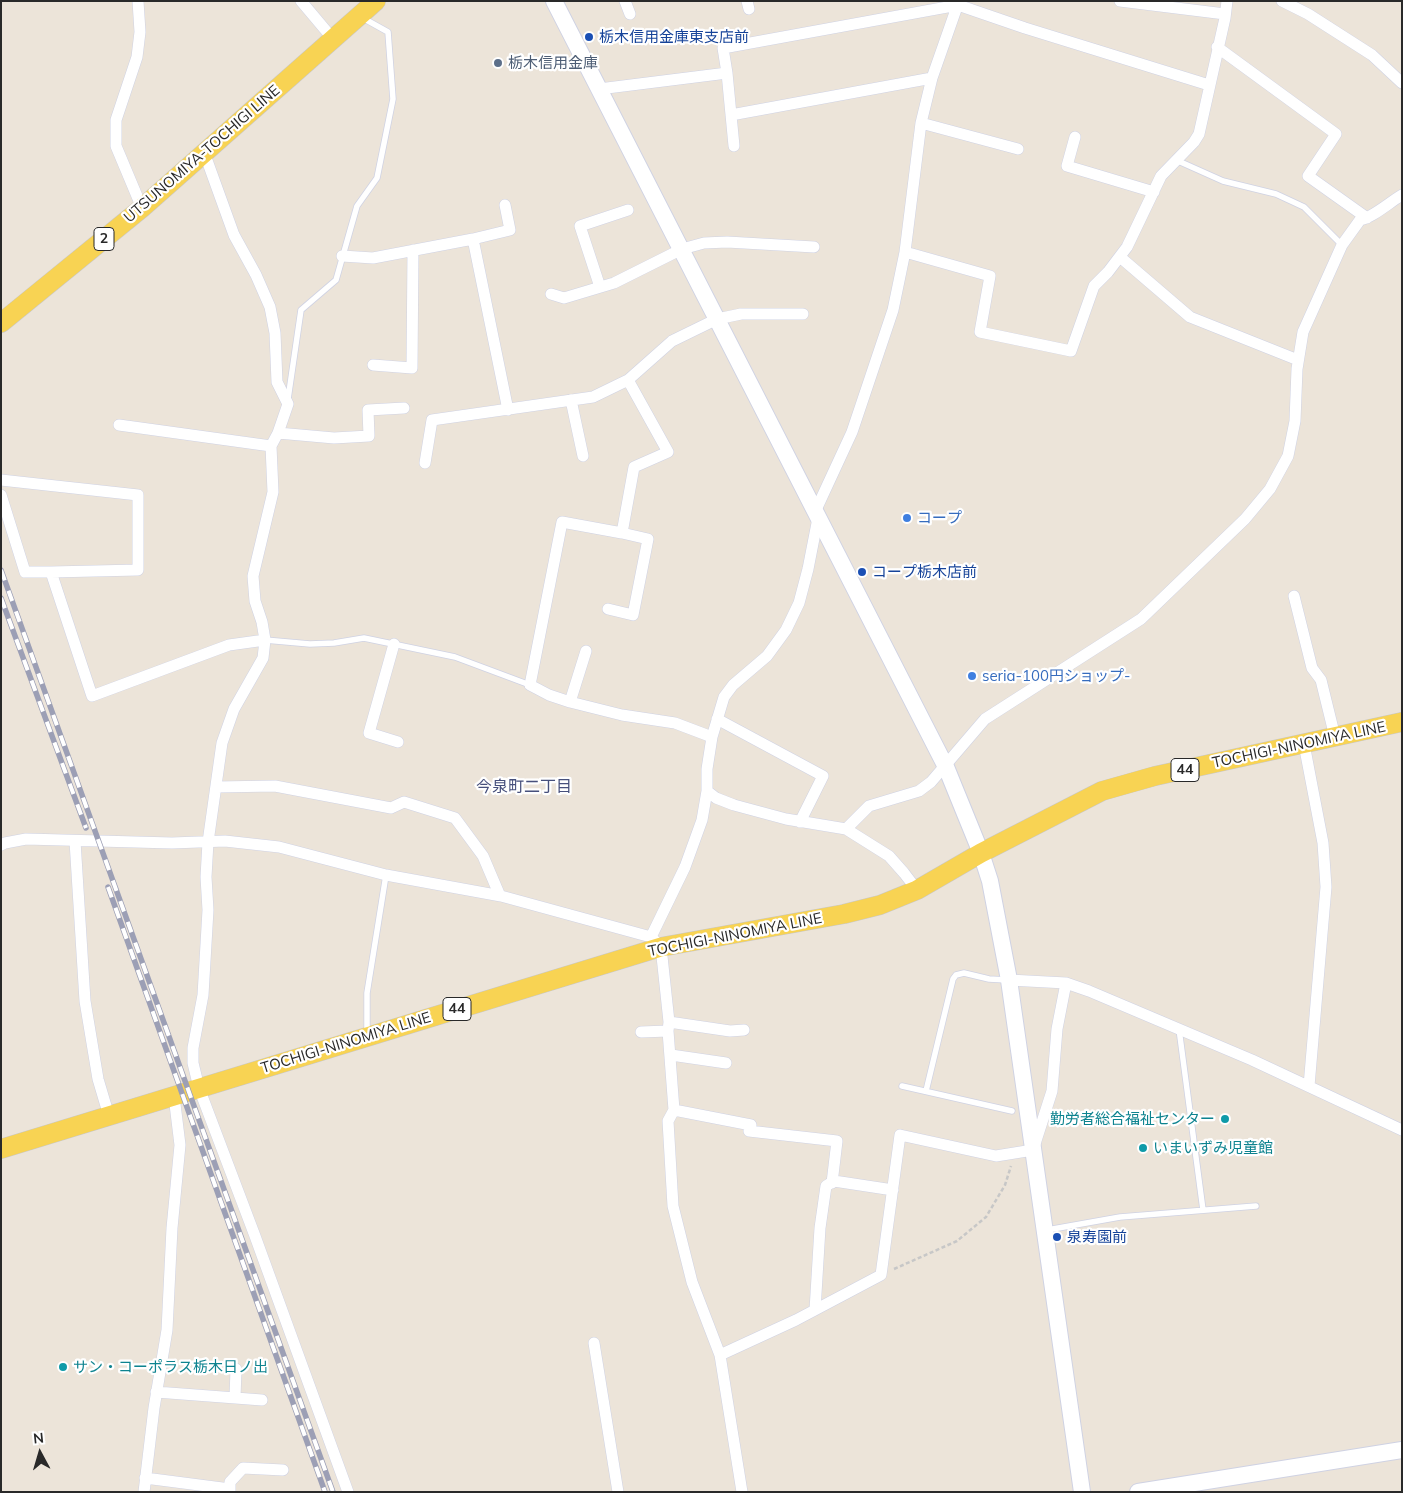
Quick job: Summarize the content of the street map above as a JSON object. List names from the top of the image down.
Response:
{
  "streets": {
    "main road": [
      "UTSUNOMIYA-TOCHIGI LINE",
      "2",
      "TOCHIGI-NINOMIYA LINE",
      "44"
    ]
  },
  "districts": ["今泉町二丁目"],
  "places": [
    "栃木信用金庫東支店前",
    "栃木信用金庫",
    "コープ",
    "コープ栃木店前",
    "seria-100円ショップ-",
    "勤労者総合福祉センター",
    "いまいずみ児童館",
    "泉寿園前",
    "サン・コーポラス栃木日ノ出"
  ],
  "north": "top"
}
